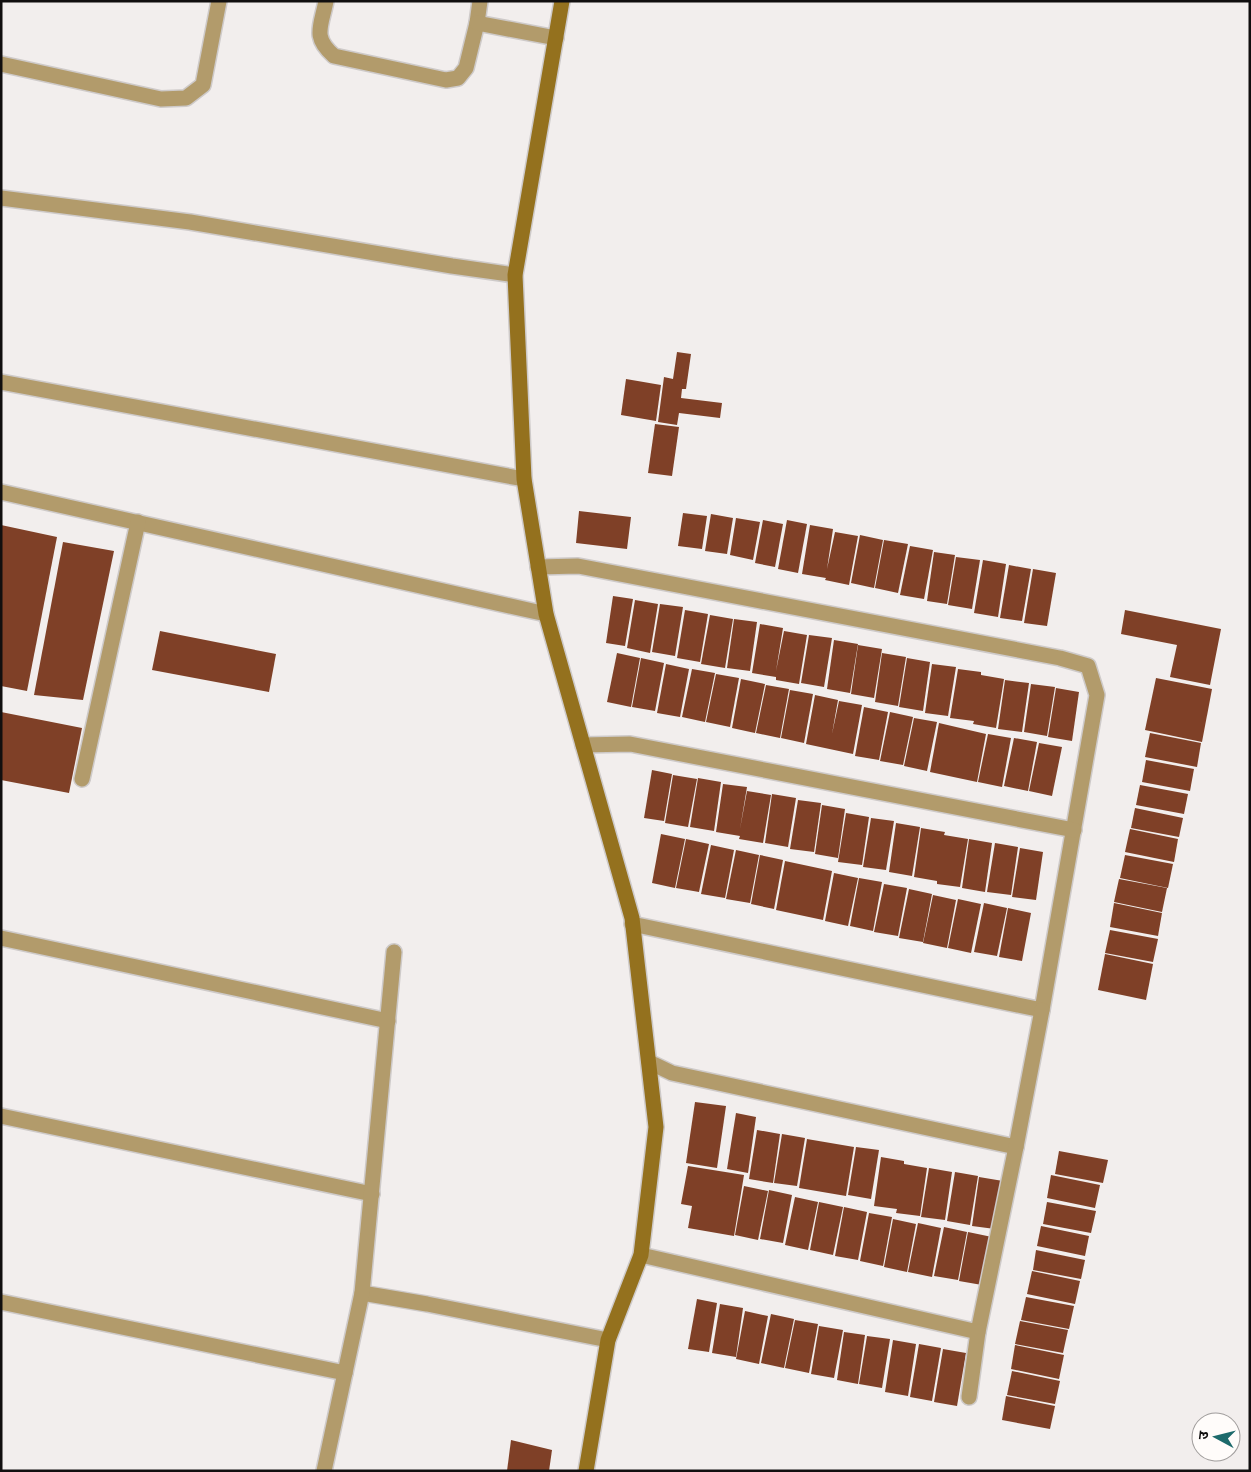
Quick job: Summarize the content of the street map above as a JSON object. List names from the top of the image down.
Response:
{
  "north": "left"
}
